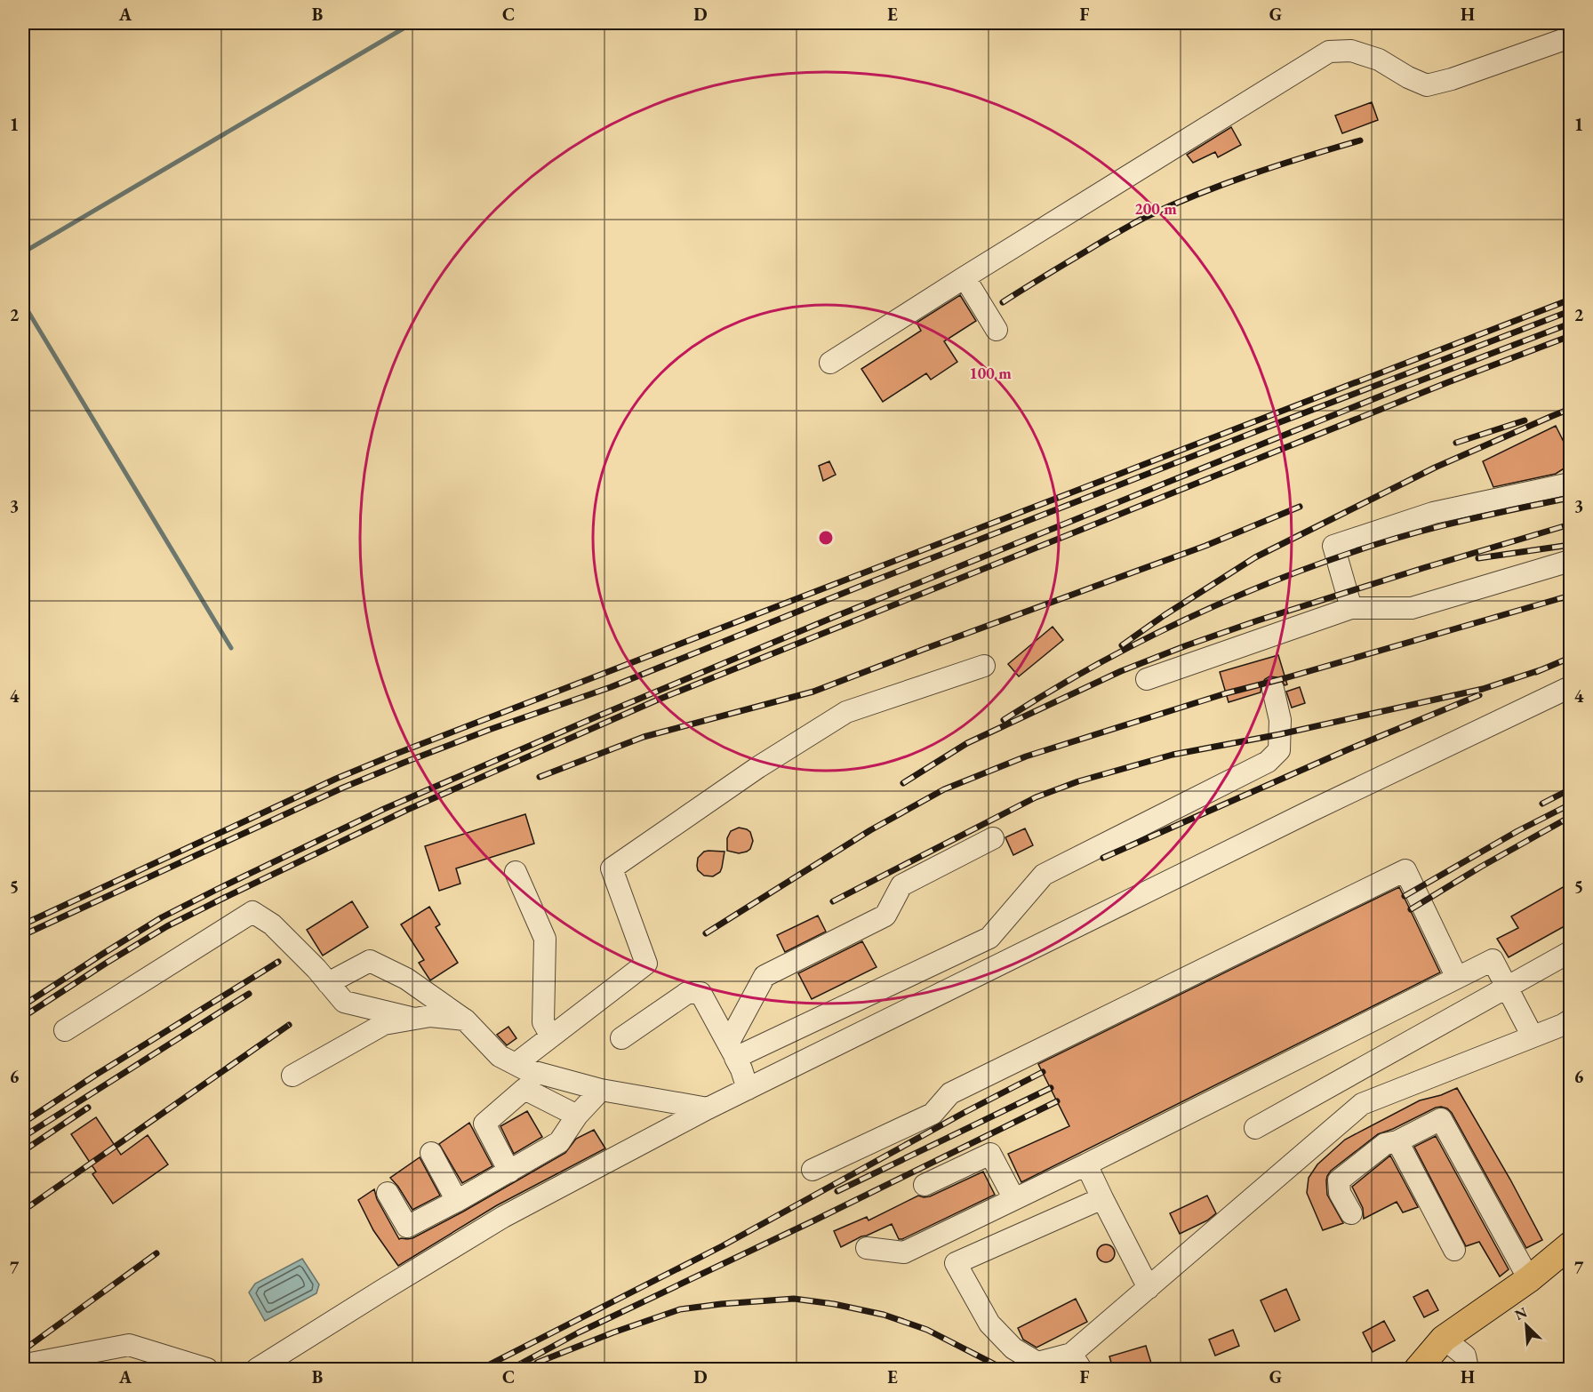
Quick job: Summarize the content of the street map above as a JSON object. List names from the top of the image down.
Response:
{
  "north": "top left",
  "grid": {
    "columns": [
      "A",
      "B",
      "C",
      "D",
      "E",
      "F",
      "G",
      "H"
    ],
    "rows": [
      "1",
      "2",
      "3",
      "4",
      "5",
      "6",
      "7"
    ]
  },
  "rings": ["200 m", "100 m"]
}
